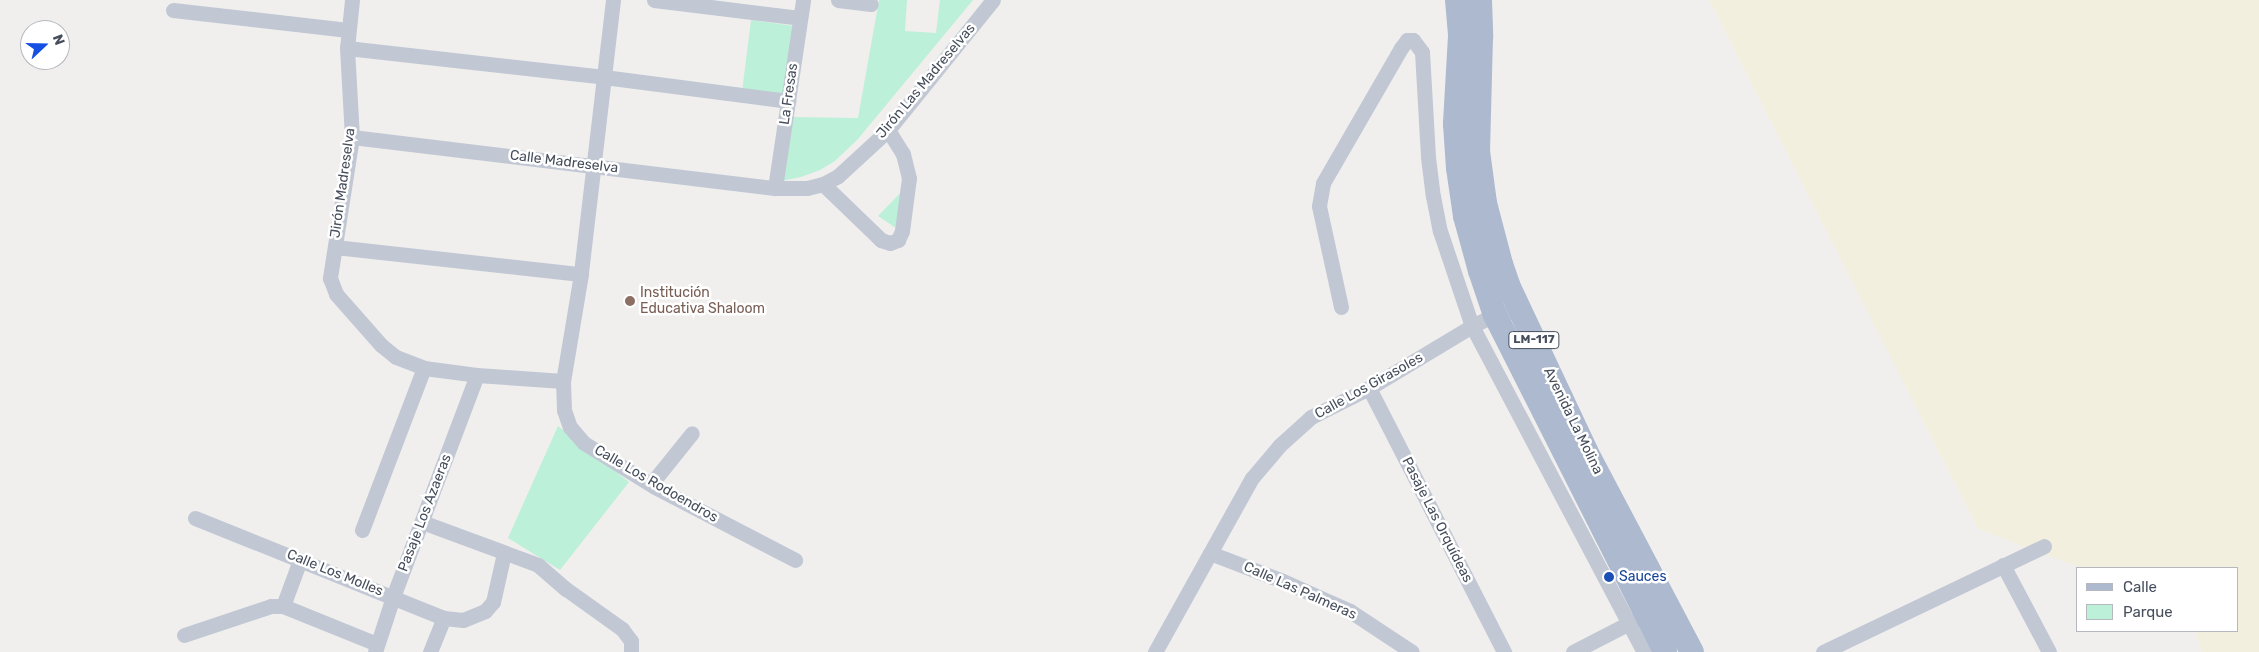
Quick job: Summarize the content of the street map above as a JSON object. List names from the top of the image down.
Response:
{
  "streets": {
    "main road": ["LM-117", "Avenida La Molina"],
    "street": [
      "Jirón Las Madreselvas",
      "La Fresas",
      "Calle Madreselva",
      "Jirón Madreselva",
      "Calle Los Girasoles",
      "Calle Los Rodoendros",
      "Pasaje Los Azaeras",
      "Pasaje Las Orquídeas",
      "Calle Los Molles",
      "Calle Las Palmeras"
    ]
  },
  "crossings": [
    ["Jirón Las Madreselvas", "La Fresas"],
    ["Jirón Las Madreselvas", "Calle Madreselva"],
    ["La Fresas", "Calle Madreselva"],
    ["Calle Madreselva", "Jirón Madreselva"],
    ["Calle Madreselva", "Calle Los Rodoendros"],
    ["Jirón Madreselva", "Calle Los Rodoendros"],
    ["Jirón Madreselva", "Pasaje Los Azaeras"],
    ["Calle Los Girasoles", "Avenida La Molina"],
    ["Calle Los Girasoles", "Pasaje Las Orquídeas"],
    ["Calle Los Girasoles", "Calle Las Palmeras"],
    ["Pasaje Los Azaeras", "Calle Los Molles"]
  ],
  "places": ["Institución Educativa Shaloom", "Sauces"],
  "legend": ["Calle", "Parque"],
  "north": "right"
}
